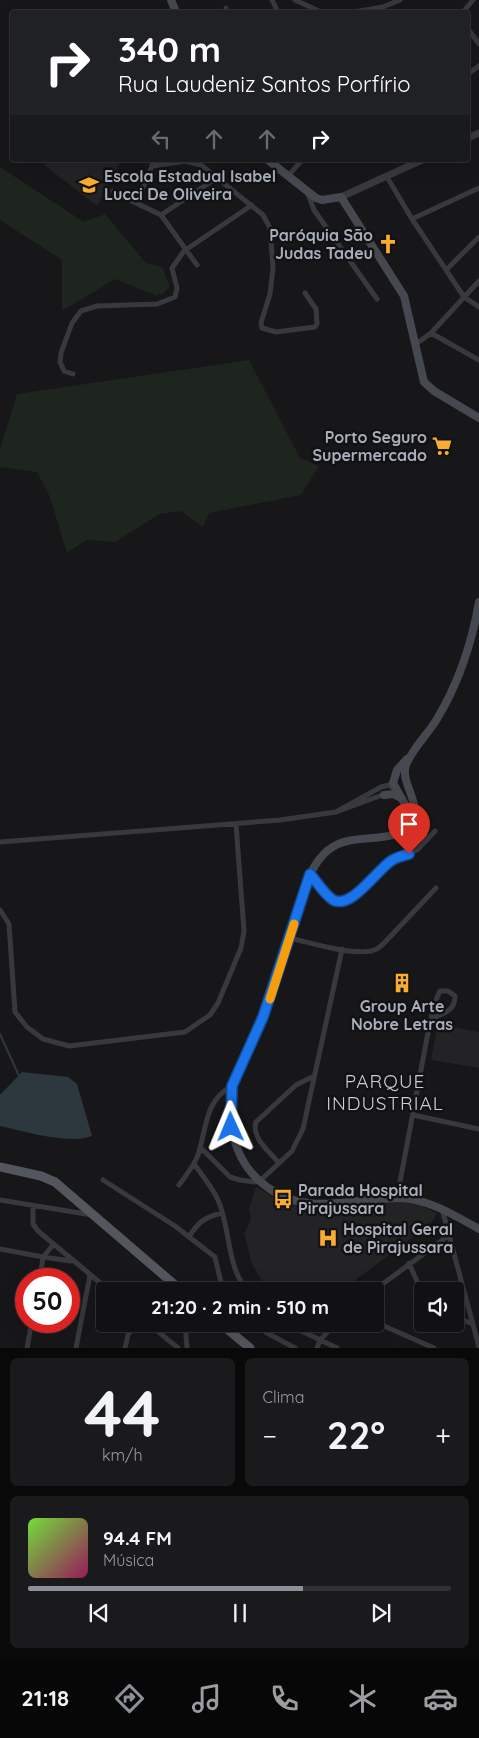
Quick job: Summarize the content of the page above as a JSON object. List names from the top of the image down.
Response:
{
  "districts": ["PARQUE INDUSTRIAL"],
  "places": {
    "school or university": ["Escola Estadual Isabel Lucci De Oliveira"],
    "church": ["Paróquia São Judas Tadeu"],
    "supermarket": ["Porto Seguro Supermercado"],
    "building": ["Group Arte Nobre Letras"],
    "bus stop": ["Parada Hospital Pirajussara"],
    "hospital": ["Hospital Geral de Pirajussara"]
  },
  "page": {
    "turn": ["340 m", "Rua Laudeniz Santos Porfírio"],
    "limit": "50",
    "trip": "21:20 · 2 min · 510 m",
    "tile": [
      ["44", "km/h"],
      "Clima"
    ],
    "heat": ["−", "22°", "+"],
    "song": ["94.4 FM", "Música"],
    "tabs": "21:18"
  }
}
